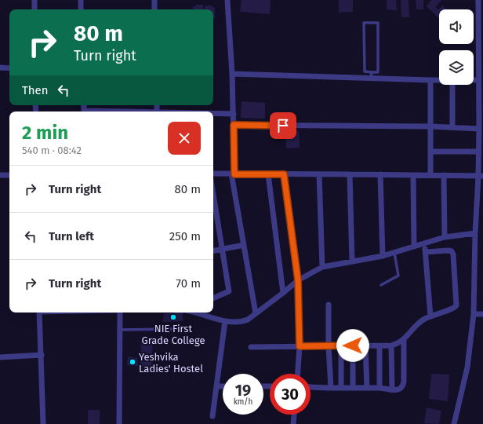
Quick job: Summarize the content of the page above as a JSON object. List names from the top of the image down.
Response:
{
  "places": ["NIE First Grade College", "Yeshvika Ladies' Hostel"],
  "page": {
    "turn": ["80 m", "Turn right"],
    "then": "Then",
    "heading": ["2 min", "540 m · 08:42"],
    "list": [
      {
        "name": "Turn right",
        "value": "80 m"
      },
      {
        "name": "Turn left",
        "value": "250 m"
      },
      {
        "name": "Turn right",
        "value": "70 m"
      }
    ],
    "speed": "19 km/h",
    "limit": "30"
  }
}
